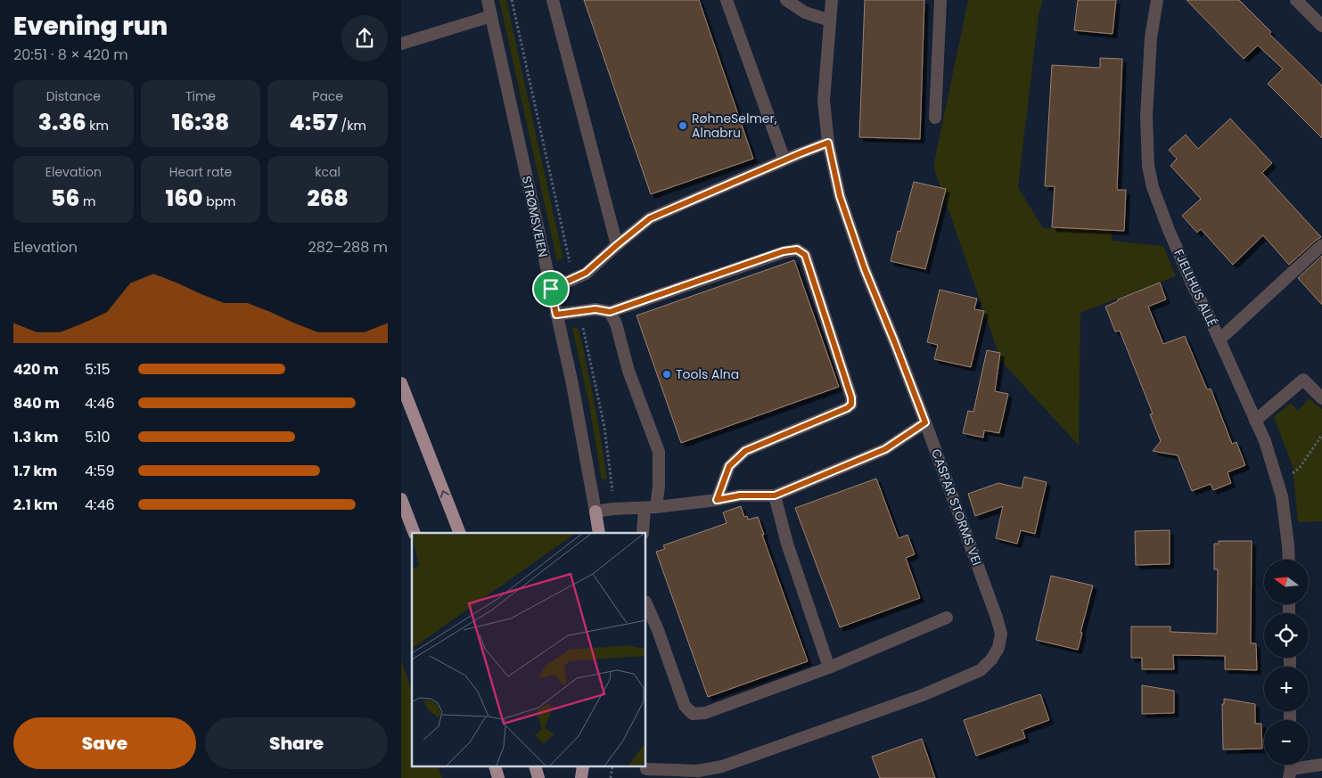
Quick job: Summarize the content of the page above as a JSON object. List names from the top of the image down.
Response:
{
  "streets": {
    "street": ["STRØMSVEIEN", "FJELLHUS ALLÉ", "CASPAR STORMS VEI"]
  },
  "places": ["RøhneSelmer, Alnabru", "Tools Alna"],
  "north": "left",
  "page": {
    "heading": ["Evening run", "20:51 · 8 × 420 m"],
    "stats": [
      ["Distance", "3.36 km"],
      ["Time", "16:38"],
      ["Pace", "4:57 /km"],
      ["Elevation", "56 m"],
      ["Heart rate", "160 bpm"],
      ["kcal", "268"]
    ],
    "chart": ["Elevation", "282–288 m"],
    "list": [
      {
        "name": "420 m",
        "note": "5:15"
      },
      {
        "name": "840 m",
        "note": "4:46"
      },
      {
        "name": "1.3 km",
        "note": "5:10"
      },
      {
        "name": "1.7 km",
        "note": "4:59"
      },
      {
        "name": "2.1 km",
        "note": "4:46"
      }
    ],
    "map_buttons": ["+", "−"],
    "buttons": ["Save", "Share"]
  }
}
